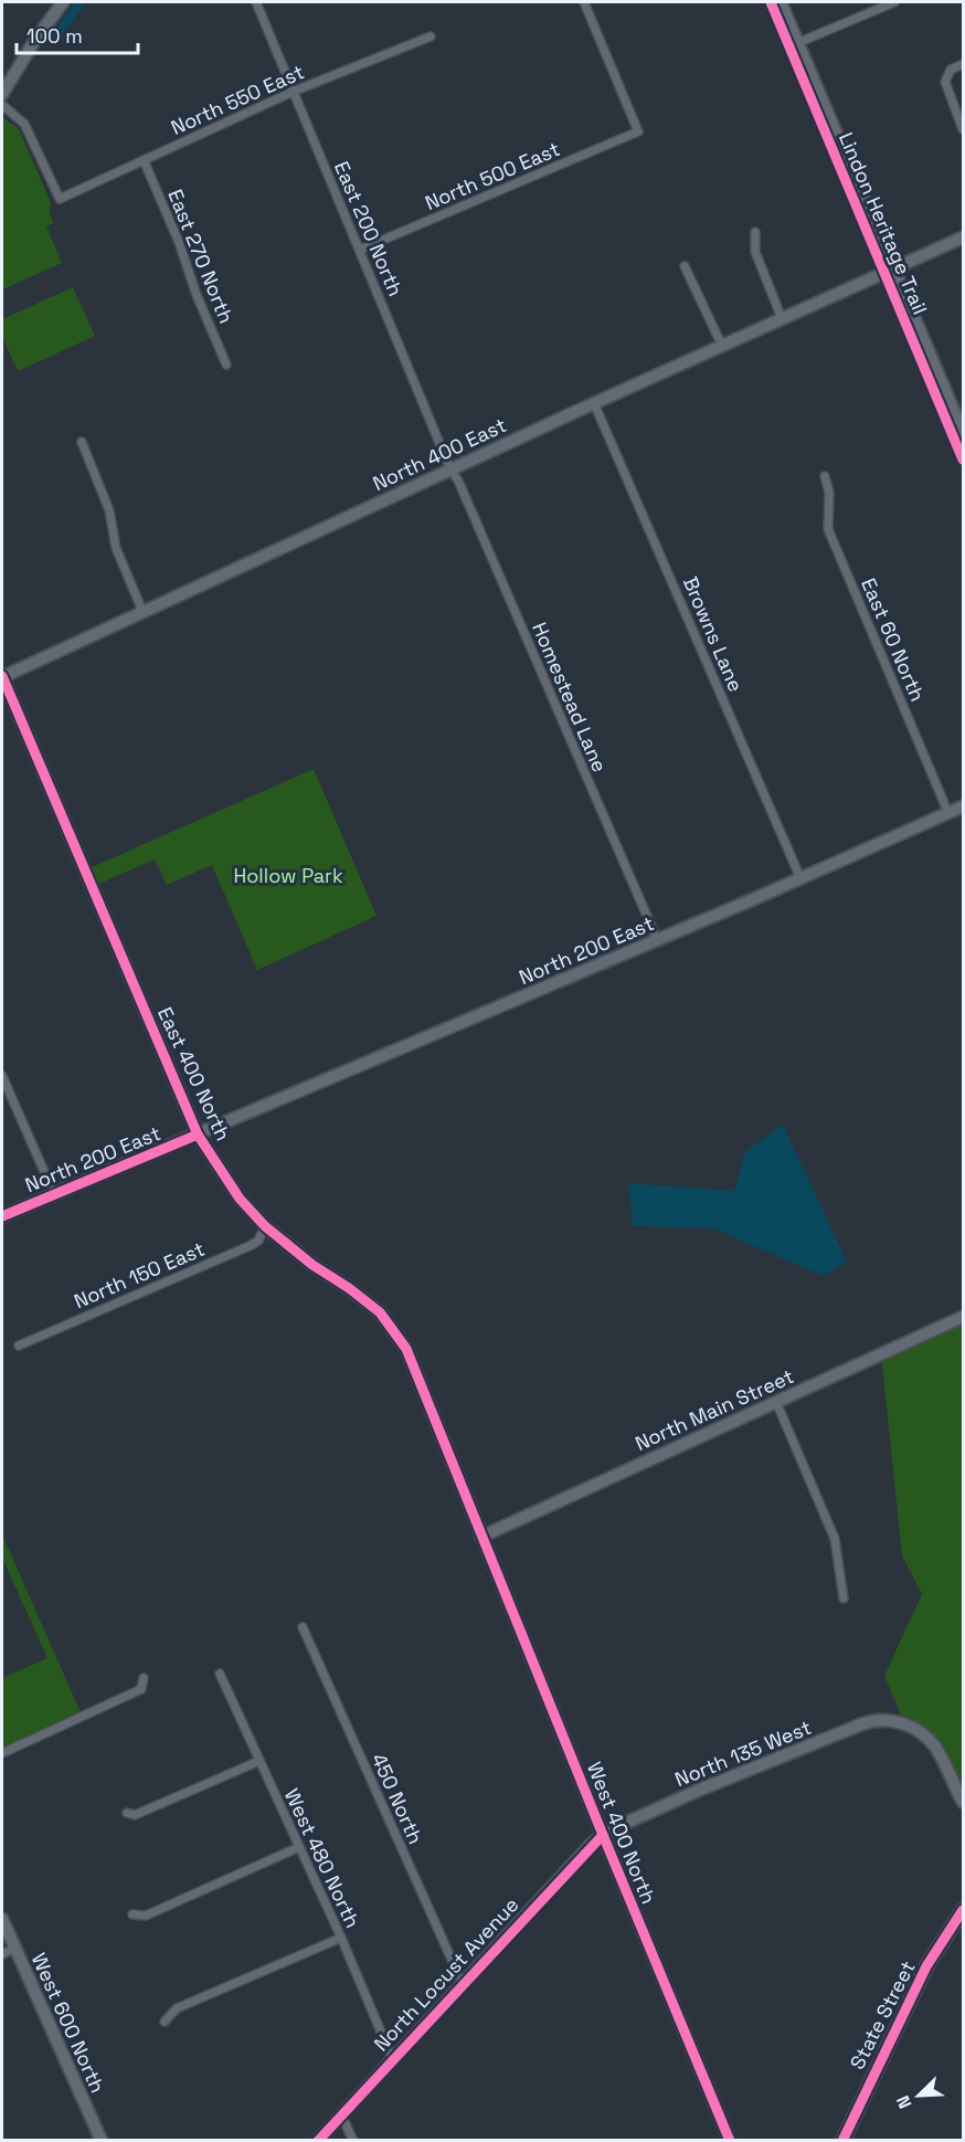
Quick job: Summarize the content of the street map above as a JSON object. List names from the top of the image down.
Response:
{
  "streets": {
    "main road": ["State Street"],
    "street": [
      "North 550 East",
      "North 500 East",
      "East 200 North",
      "East 270 North",
      "North 400 East",
      "Browns Lane",
      "East 60 North",
      "Homestead Lane",
      "North 200 East",
      "East 400 North",
      "North 150 East",
      "North Main Street",
      "North 135 West",
      "450 North",
      "West 400 North",
      "West 480 North",
      "North Locust Avenue",
      "West 600 North"
    ],
    "cycle path": ["Lindon Heritage Trail"]
  },
  "crossings": [
    ["North 550 East", "East 200 North"],
    ["North 550 East", "East 270 North"],
    ["North 500 East", "East 200 North"],
    ["East 200 North", "North 400 East"],
    ["East 200 North", "Homestead Lane"],
    ["North 400 East", "Browns Lane"],
    ["North 400 East", "Homestead Lane"],
    ["North 400 East", "East 400 North"],
    ["Browns Lane", "North 200 East"],
    ["East 60 North", "North 200 East"],
    ["Homestead Lane", "North 200 East"],
    ["North 200 East", "East 400 North"],
    ["East 400 North", "North 150 East"],
    ["East 400 North", "North Main Street"],
    ["East 400 North", "West 400 North"],
    ["North Main Street", "West 400 North"],
    ["North 135 West", "West 400 North"],
    ["North 135 West", "North Locust Avenue"],
    ["450 North", "North Locust Avenue"],
    ["West 400 North", "North Locust Avenue"],
    ["West 480 North", "North Locust Avenue"]
  ],
  "parks": ["Hollow Park"],
  "scale_bar": "100 m",
  "north": "bottom left"
}
